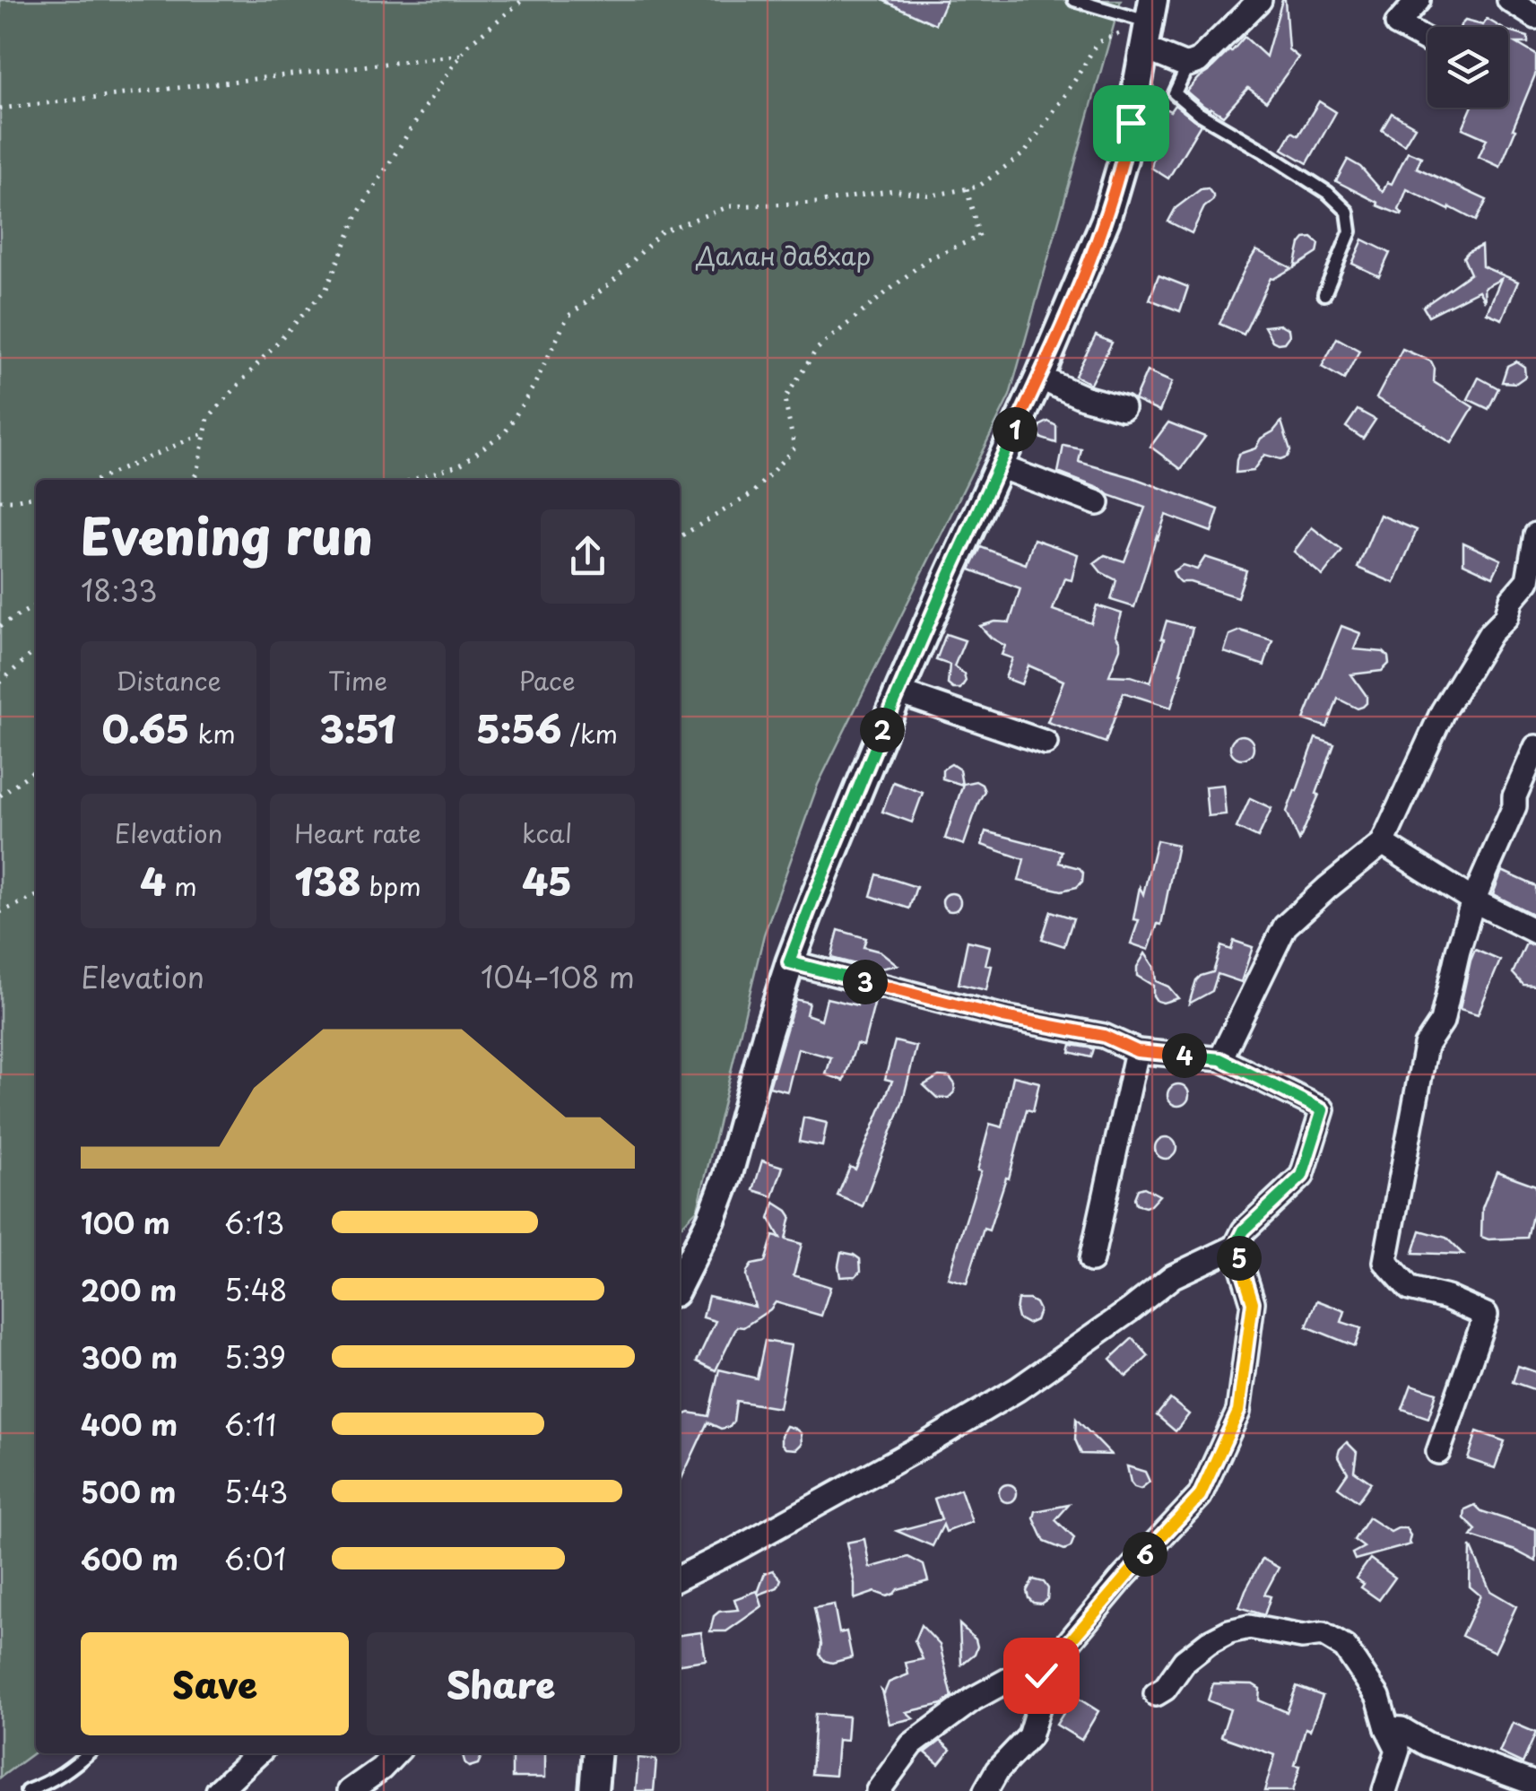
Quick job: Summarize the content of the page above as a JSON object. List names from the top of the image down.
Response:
{
  "parks": ["Далан давхар"],
  "page": {
    "pins": [
      "1",
      "2",
      "3",
      "4",
      "5",
      "6"
    ],
    "heading": ["Evening run", "18:33"],
    "stats": [
      ["Distance", "0.65 km"],
      ["Time", "3:51"],
      ["Pace", "5:56 /km"],
      ["Elevation", "4 m"],
      ["Heart rate", "138 bpm"],
      ["kcal", "45"]
    ],
    "chart": ["Elevation", "104–108 m"],
    "list": [
      {
        "name": "100 m",
        "note": "6:13"
      },
      {
        "name": "200 m",
        "note": "5:48"
      },
      {
        "name": "300 m",
        "note": "5:39"
      },
      {
        "name": "400 m",
        "note": "6:11"
      },
      {
        "name": "500 m",
        "note": "5:43"
      },
      {
        "name": "600 m",
        "note": "6:01"
      }
    ],
    "buttons": ["Save", "Share"]
  }
}
